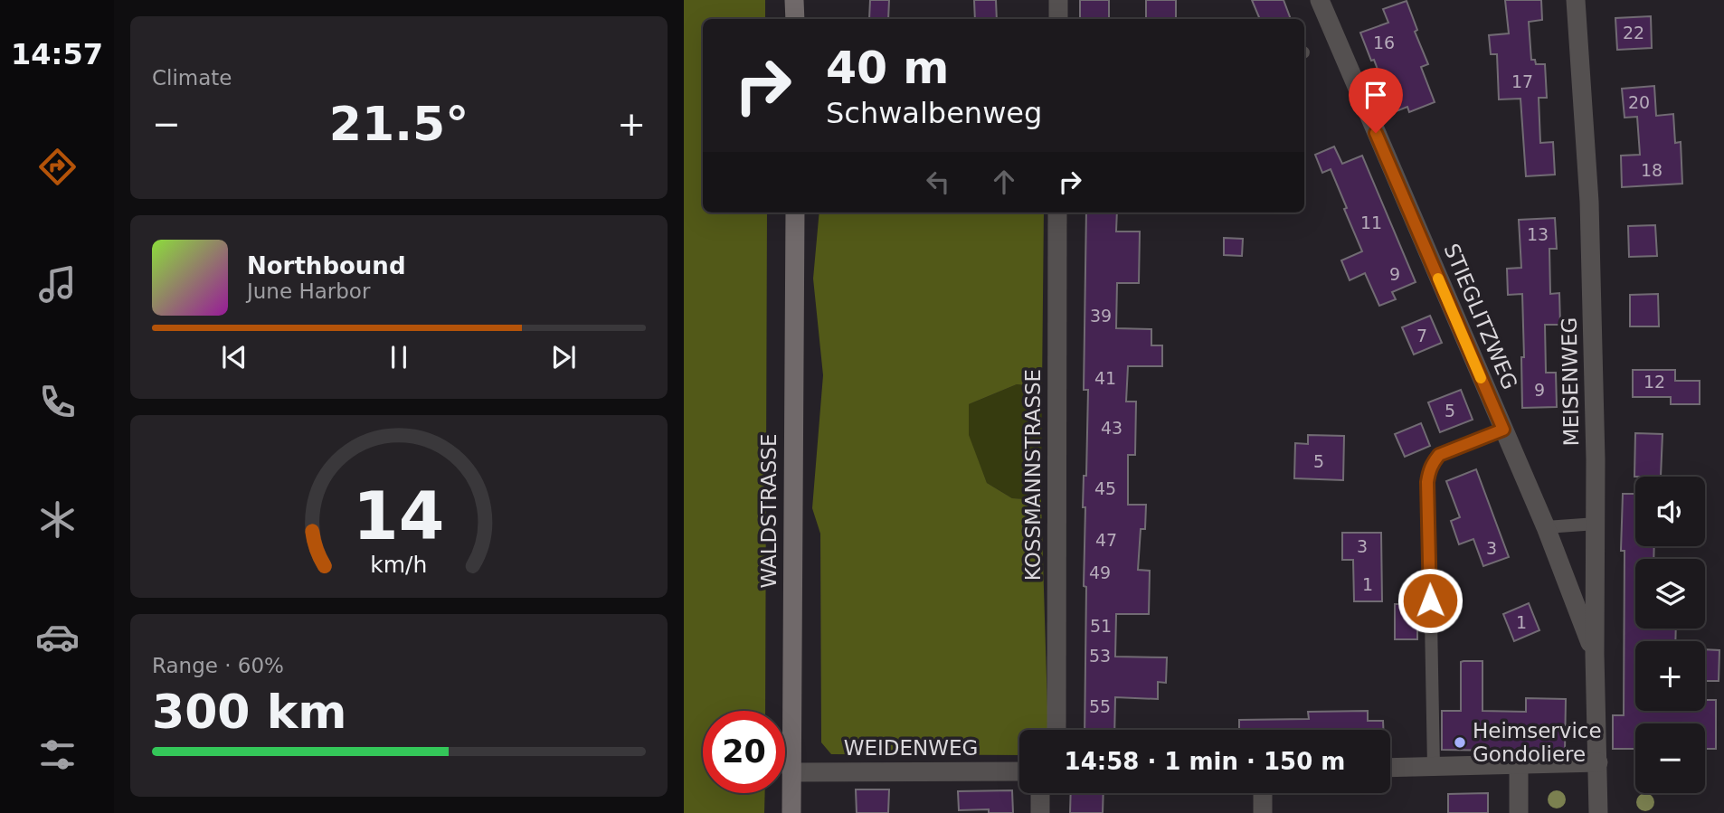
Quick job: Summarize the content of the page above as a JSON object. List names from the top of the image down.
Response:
{
  "streets": {
    "street": [
      "STIEGLITZWEG",
      "MEISENWEG",
      "KOSSMANNSTRASSE",
      "WALDSTRASSE",
      "WEIDENWEG"
    ]
  },
  "crossings": [
    ["STIEGLITZWEG", "MEISENWEG"],
    ["WALDSTRASSE", "WEIDENWEG"]
  ],
  "places": ["Heimservice Gondoliere"],
  "house_numbers": [
    "22",
    "16",
    "17",
    "20",
    "18",
    "11",
    "13",
    "9",
    "39",
    "7",
    "41",
    "12",
    "9",
    "5",
    "43",
    "5",
    "45",
    "47",
    "3",
    "3",
    "49",
    "1",
    "1",
    "51",
    "53",
    "55"
  ],
  "page": {
    "tabs": "14:57",
    "tile": [
      "Climate",
      ["Range · 60%", "300 km"]
    ],
    "turn": ["40 m", "Schwalbenweg"],
    "heat": ["−", "21.5°", "+"],
    "song": ["Northbound", "June Harbor"],
    "map_buttons": ["+", "−"],
    "limit": "20",
    "trip": "14:58 · 1 min · 150 m",
    "gauge": ["14", "km/h"]
  }
}
